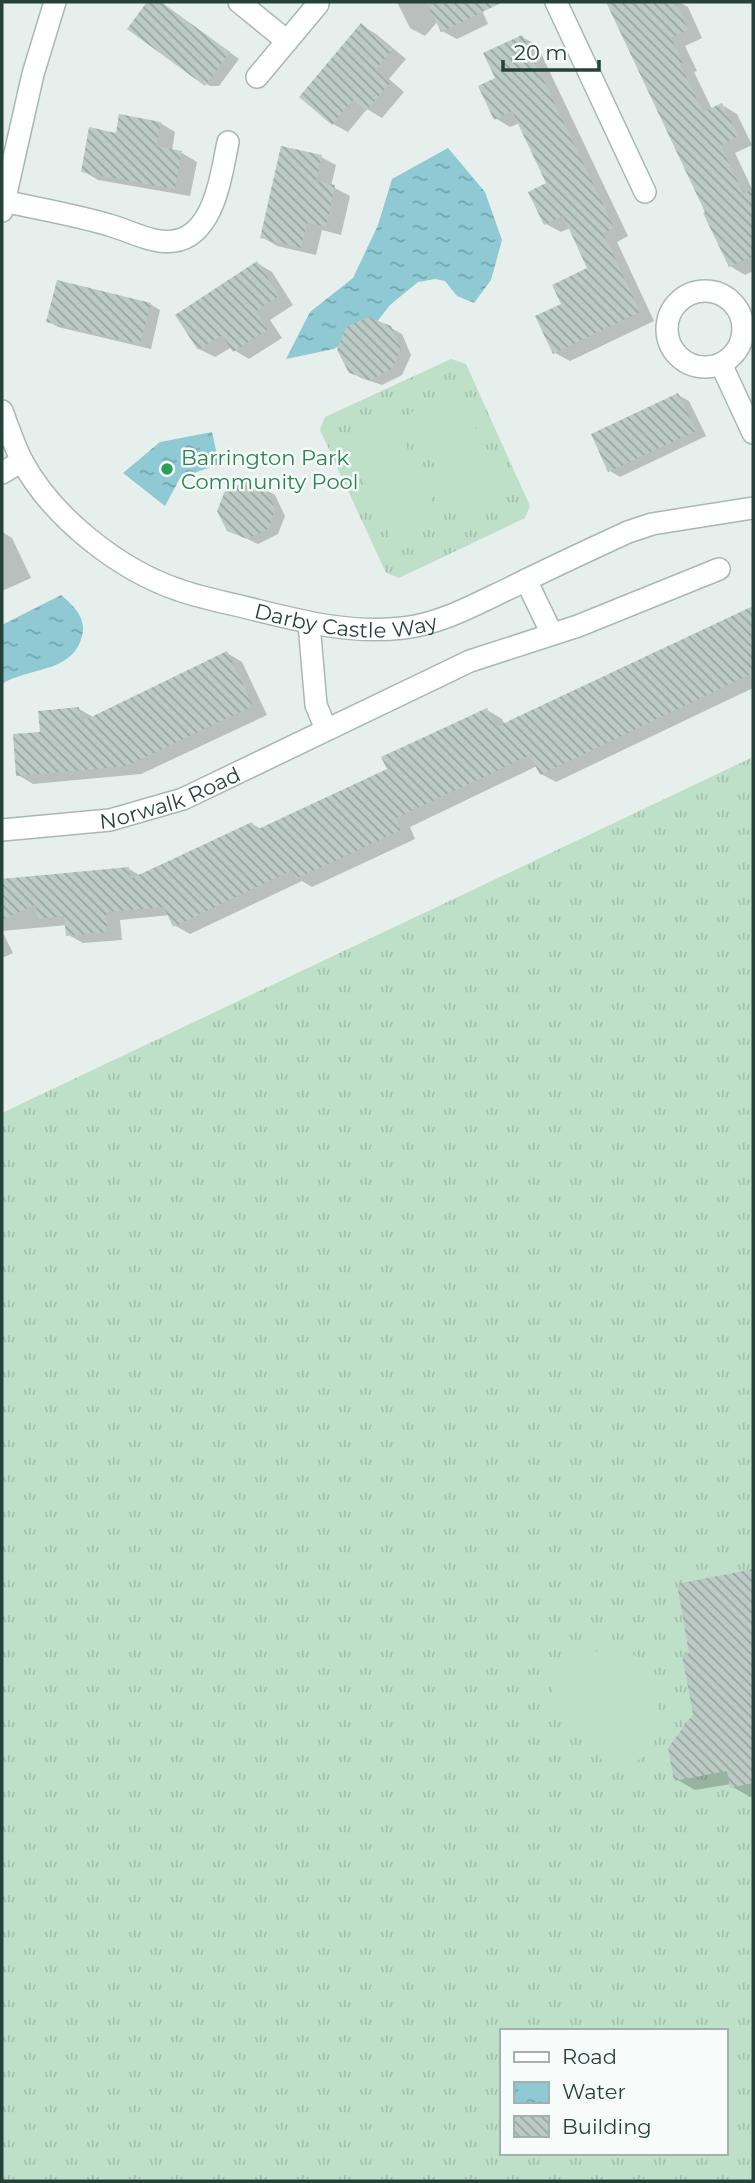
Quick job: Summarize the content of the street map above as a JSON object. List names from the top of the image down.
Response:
{
  "streets": {
    "street": ["Darby Castle Way", "Norwalk Road"]
  },
  "places": ["Barrington Park Community Pool"],
  "legend": ["Road", "Water", "Building"],
  "scale_bar": "20 m"
}
